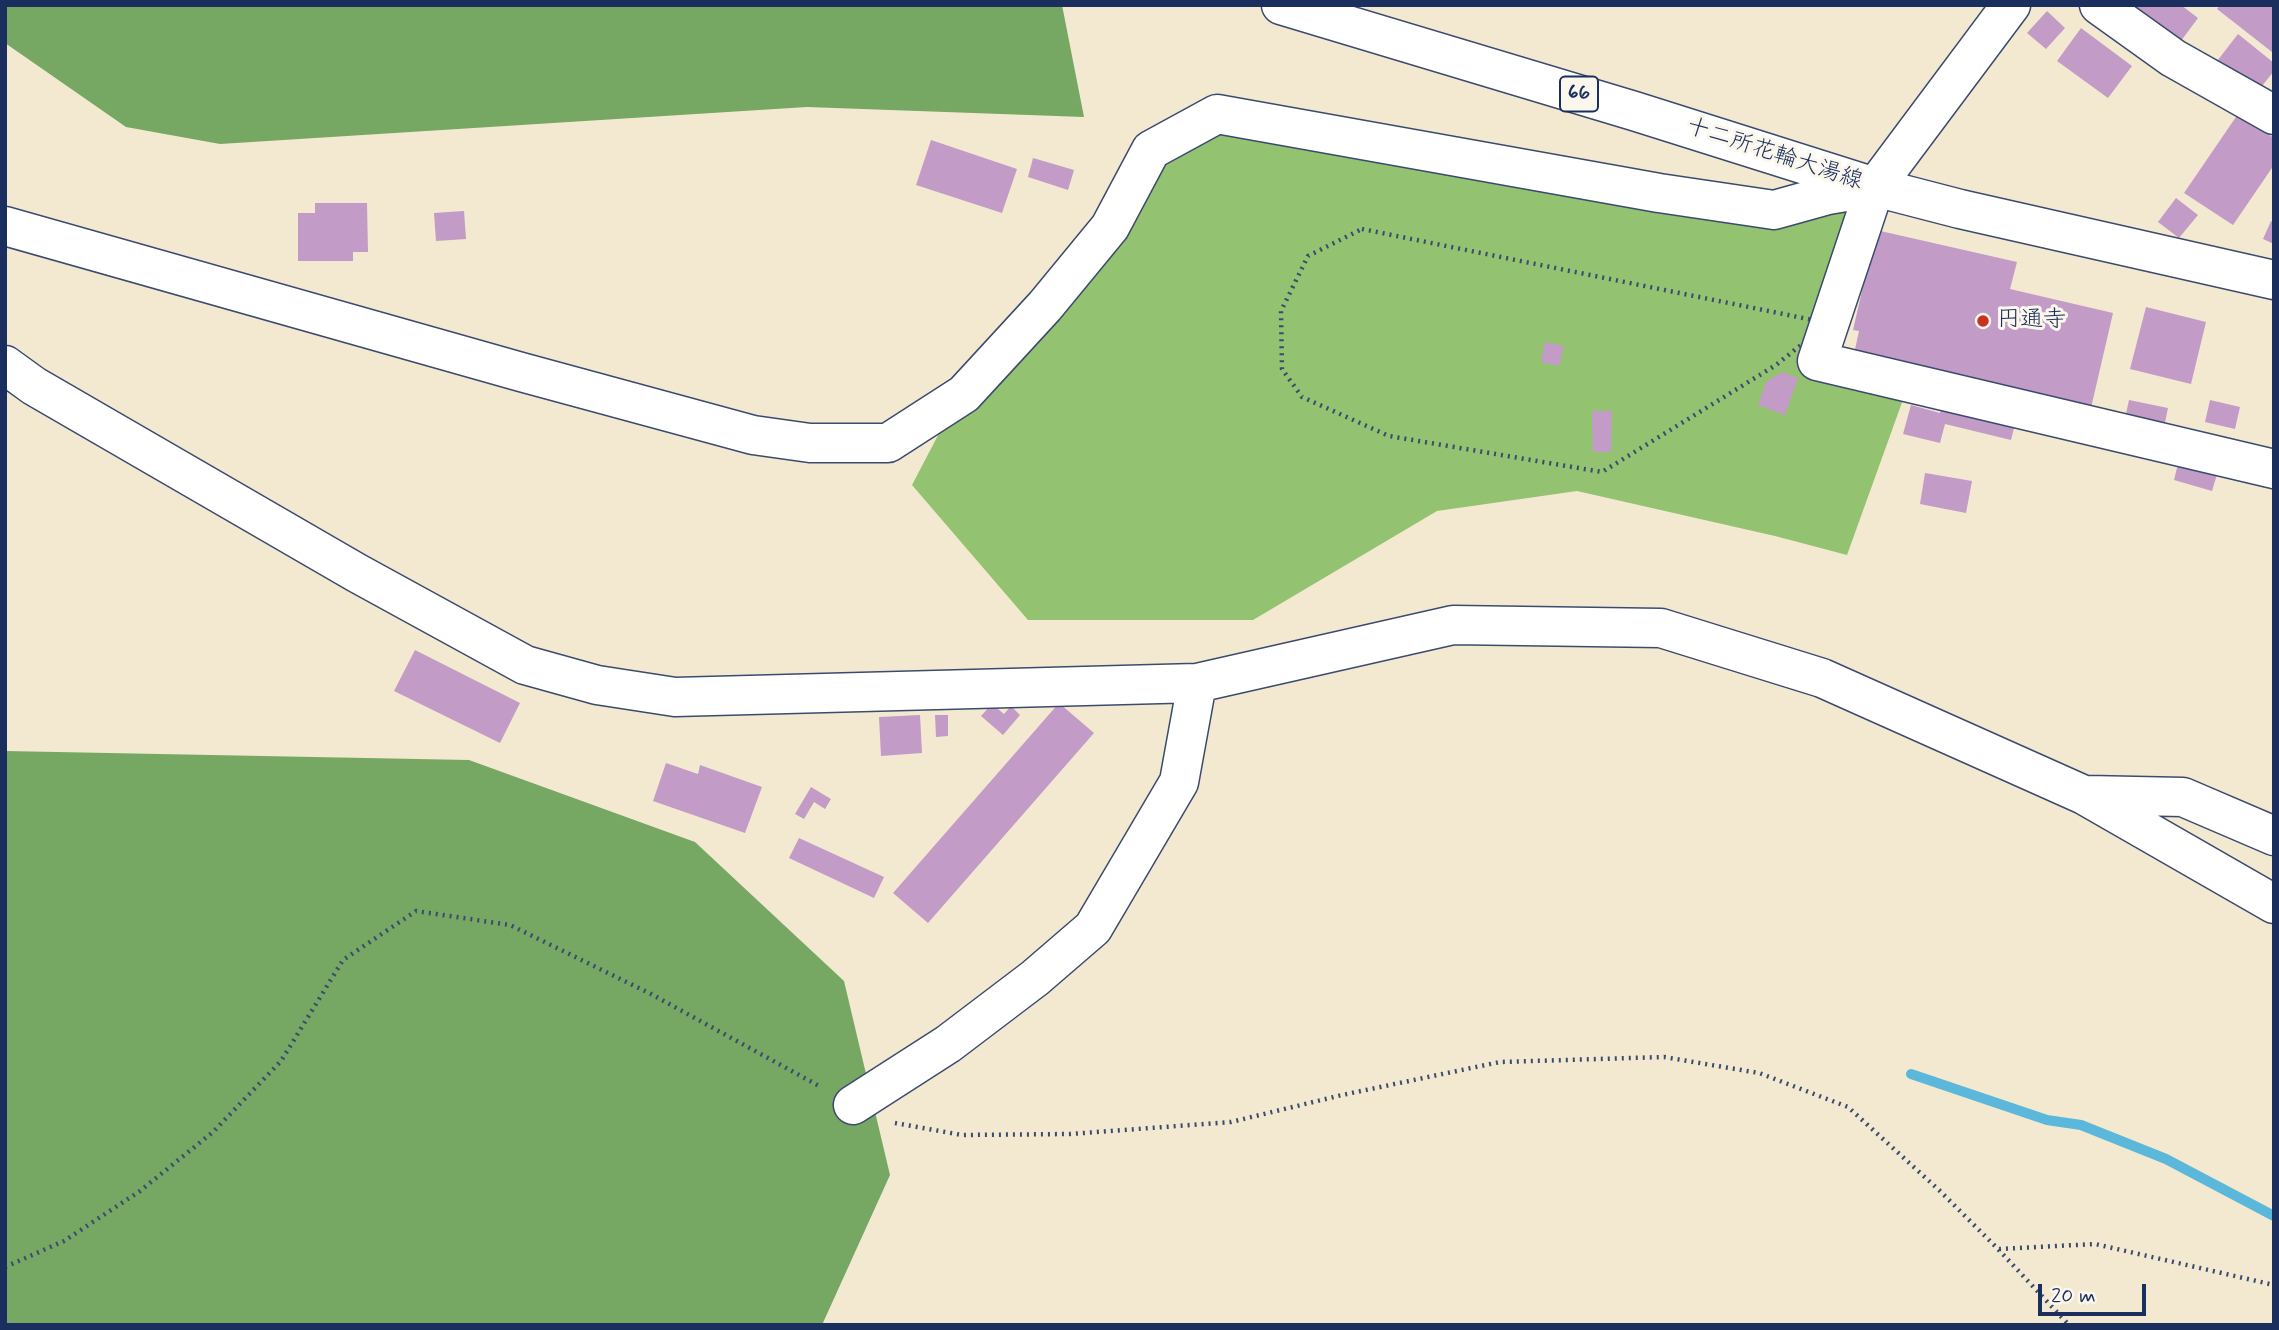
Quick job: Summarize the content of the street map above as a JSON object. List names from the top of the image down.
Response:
{
  "streets": {
    "street": ["66", "十二所花輪大湯線"]
  },
  "places": ["円通寺"],
  "scale_bar": "20 m"
}
